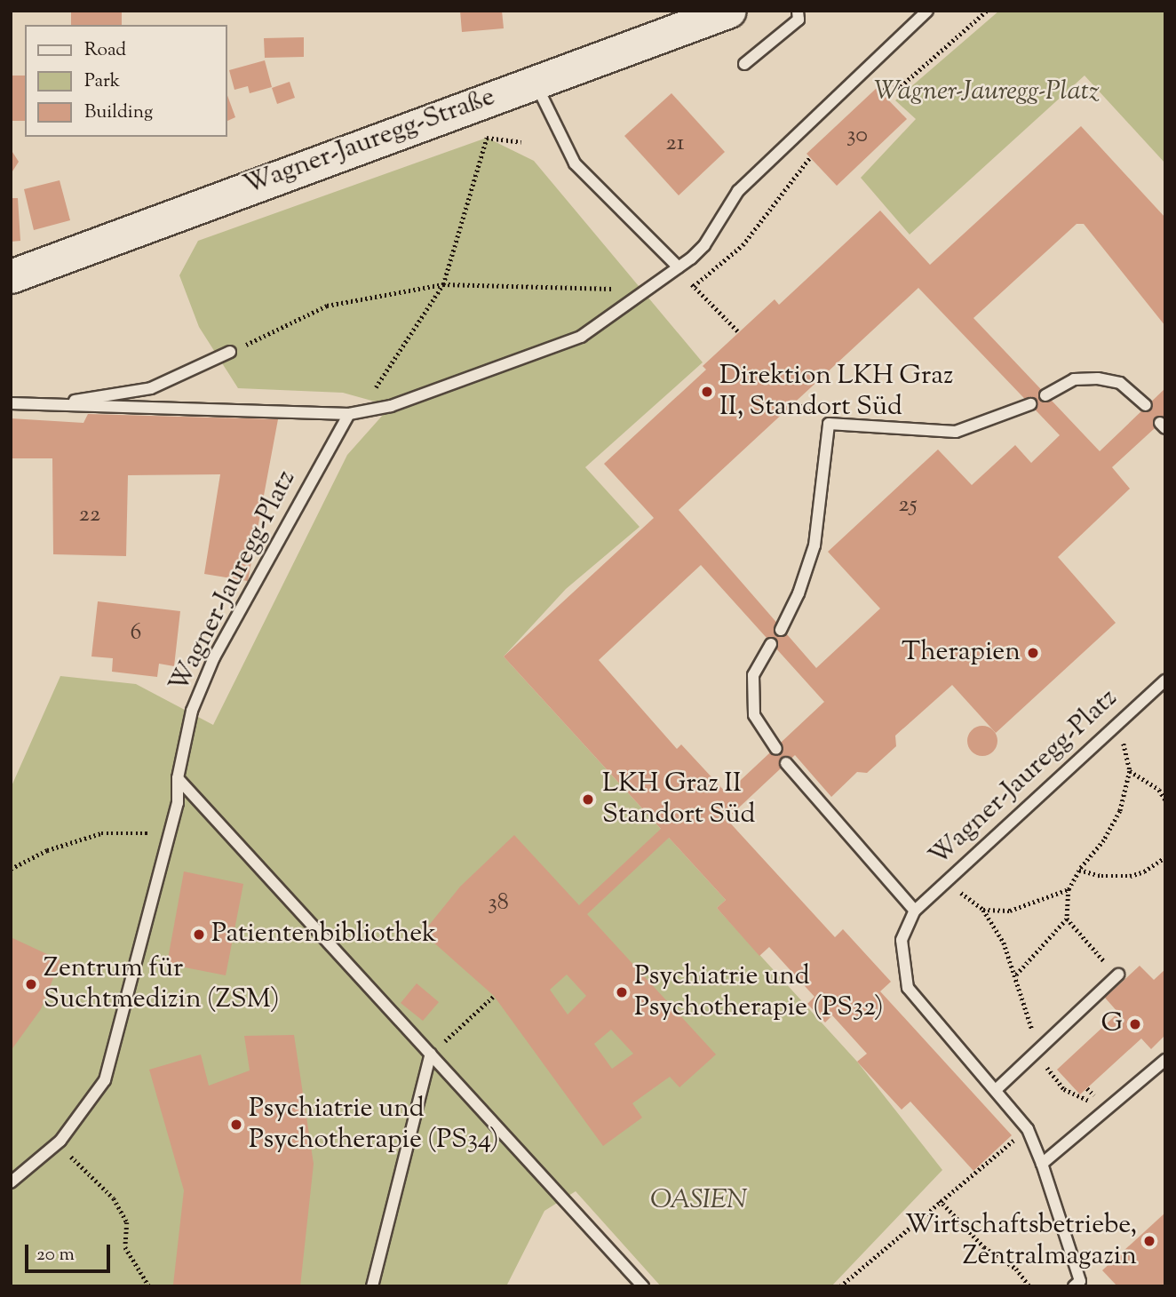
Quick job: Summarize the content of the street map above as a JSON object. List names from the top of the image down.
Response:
{
  "streets": {
    "main road": ["Wagner-Jauregg-Straße"],
    "lane": ["Wagner-Jauregg-Platz"]
  },
  "parks": ["Wagner-Jauregg-Platz", "OASIEN"],
  "places": [
    "Direktion LKH Graz II, Standort Süd",
    "Therapien",
    "LKH Graz II Standort Süd",
    "Patientenbibliothek",
    "Zentrum für Suchtmedizin (ZSM)",
    "Psychiatrie und Psychotherapie (PS32)",
    "G",
    "Psychiatrie und Psychotherapie (PS34)",
    "Wirtschaftsbetriebe, Zentralmagazin"
  ],
  "house_numbers": [
    "30",
    "21",
    "25",
    "22",
    "6",
    "38"
  ],
  "legend": ["Road", "Park", "Building"],
  "scale_bar": "20 m"
}
